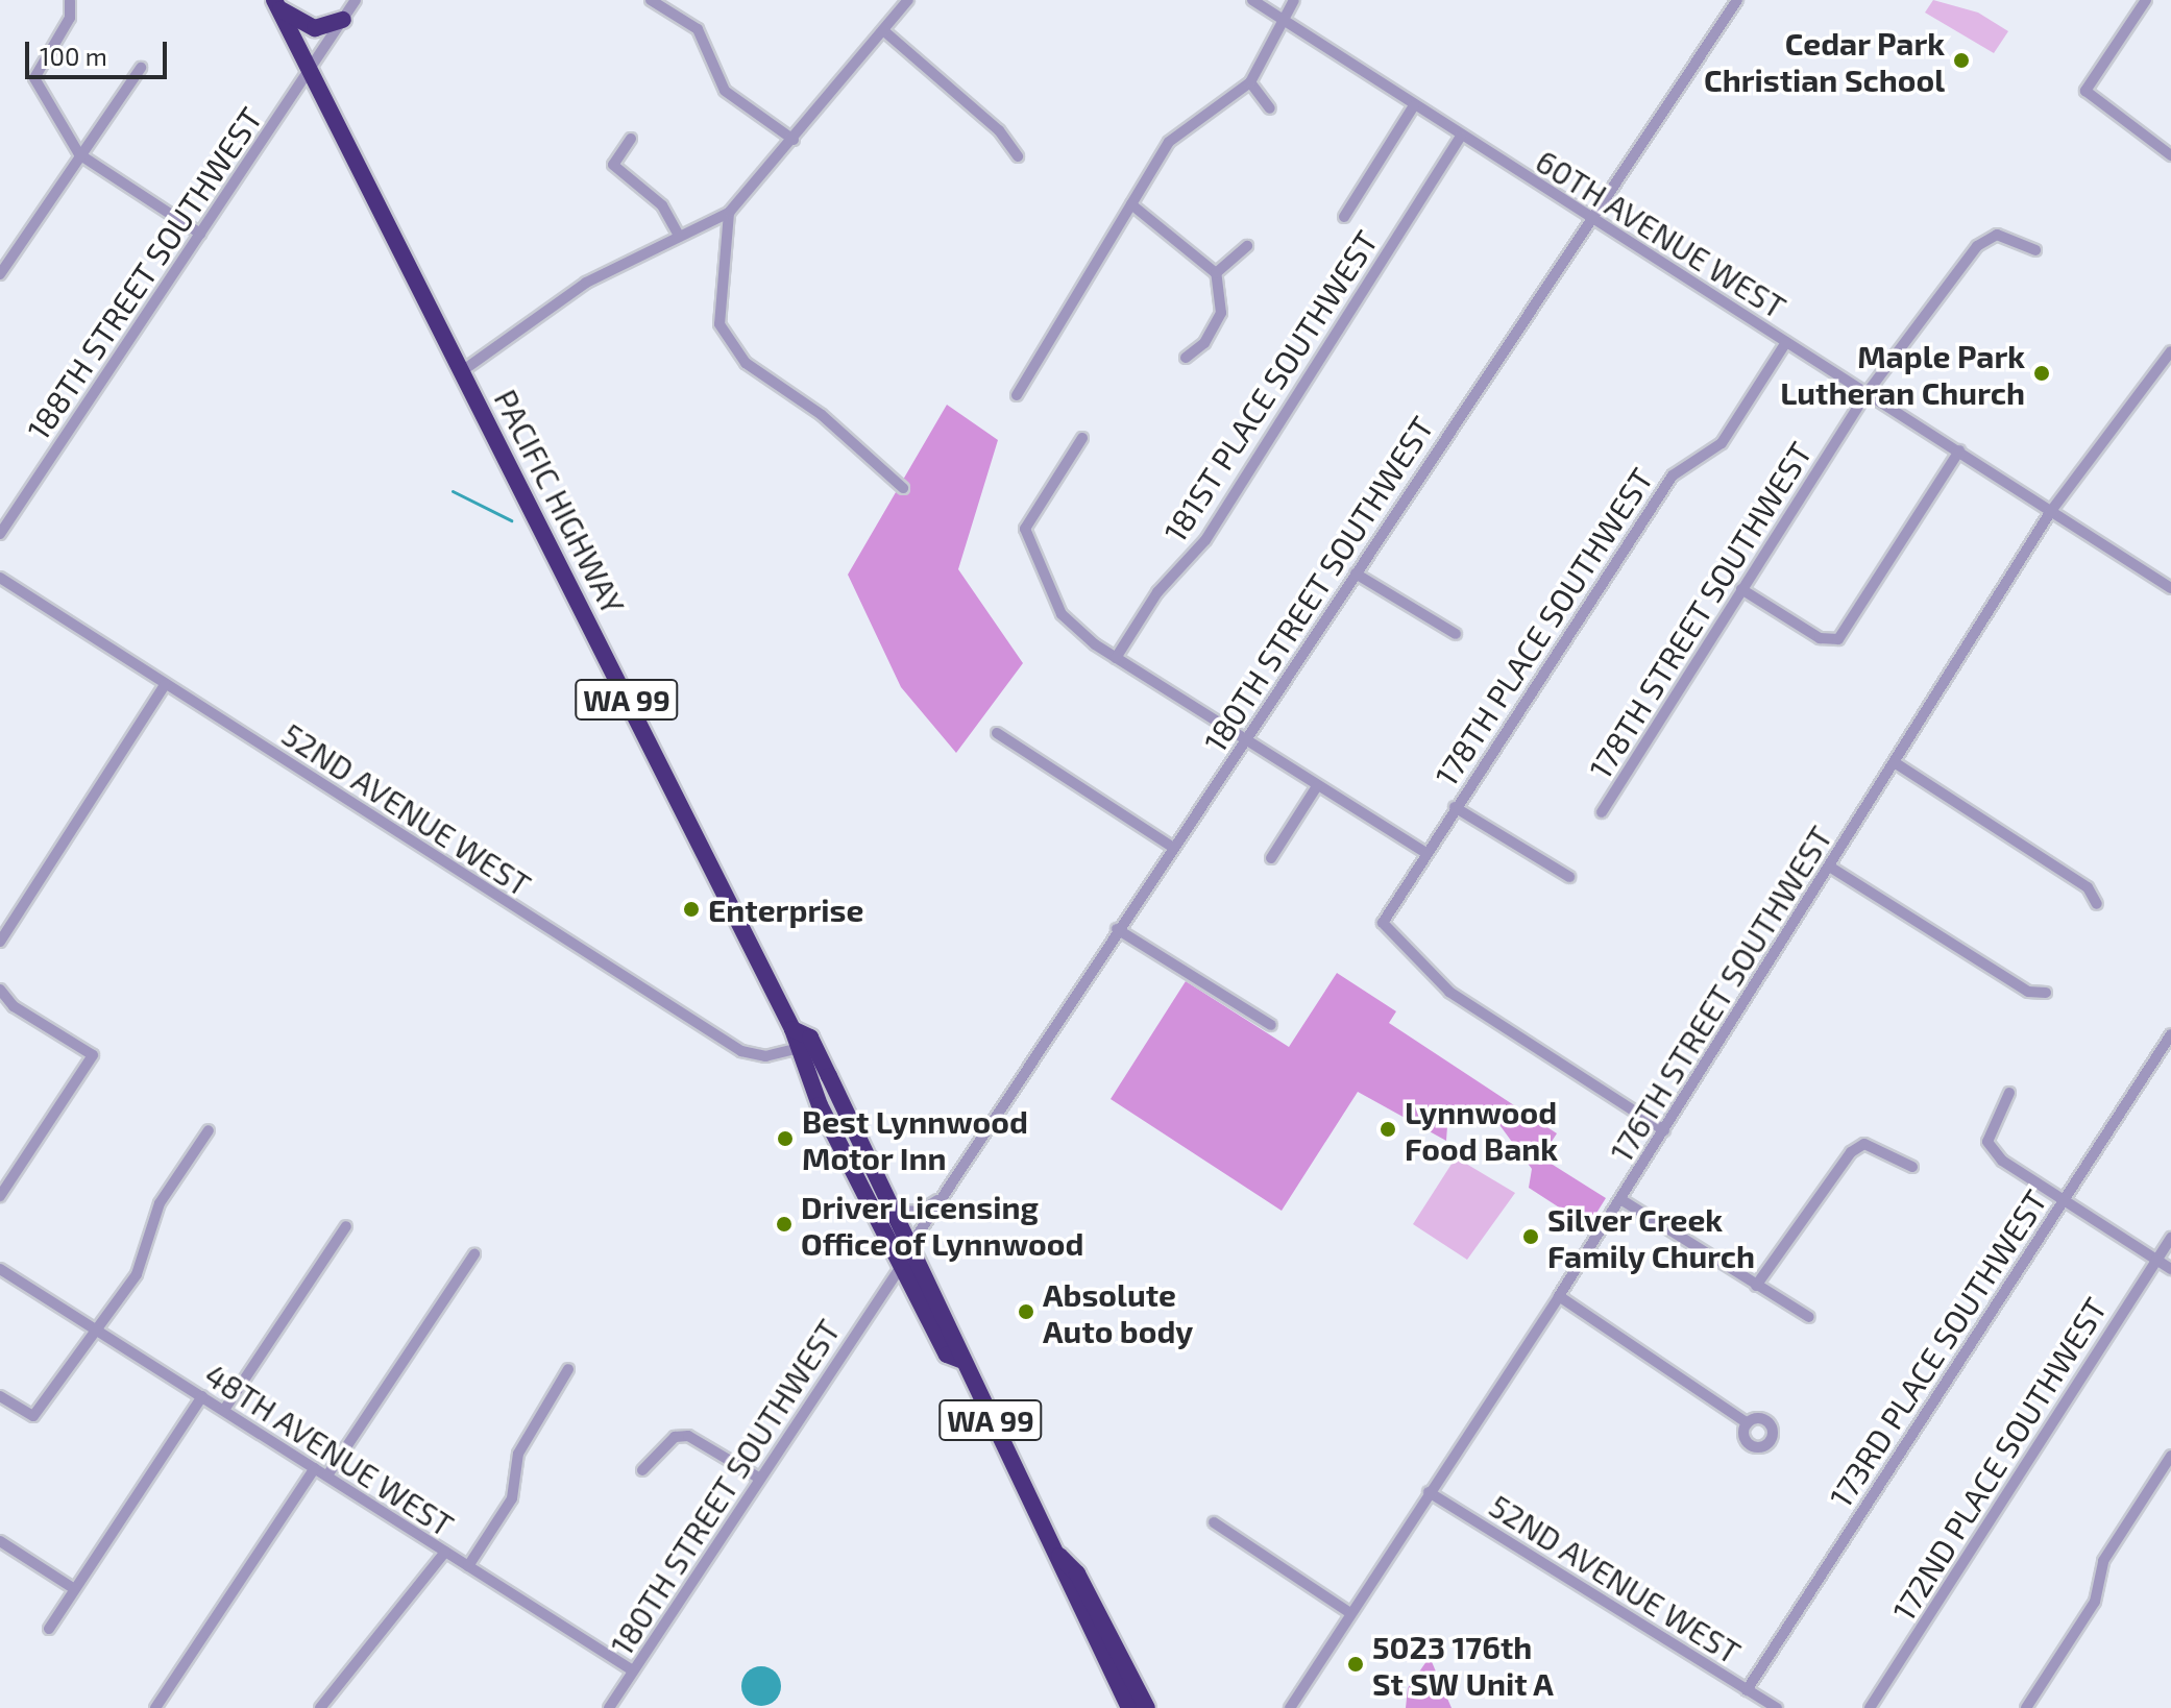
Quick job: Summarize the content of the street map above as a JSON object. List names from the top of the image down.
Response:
{
  "streets": {
    "highway": ["PACIFIC HIGHWAY", "WA 99"],
    "street": [
      "60TH AVENUE WEST",
      "188TH STREET SOUTHWEST",
      "181ST PLACE SOUTHWEST",
      "180TH STREET SOUTHWEST",
      "178TH STREET SOUTHWEST",
      "178TH PLACE SOUTHWEST",
      "52ND AVENUE WEST",
      "176TH STREET SOUTHWEST",
      "173RD PLACE SOUTHWEST",
      "48TH AVENUE WEST",
      "172ND PLACE SOUTHWEST"
    ]
  },
  "crossings": [
    ["60TH AVENUE WEST", "181ST PLACE SOUTHWEST"],
    ["60TH AVENUE WEST", "180TH STREET SOUTHWEST"],
    ["60TH AVENUE WEST", "178TH STREET SOUTHWEST"],
    ["60TH AVENUE WEST", "178TH PLACE SOUTHWEST"],
    ["60TH AVENUE WEST", "176TH STREET SOUTHWEST"],
    ["188TH STREET SOUTHWEST", "PACIFIC HIGHWAY"],
    ["PACIFIC HIGHWAY", "180TH STREET SOUTHWEST"],
    ["PACIFIC HIGHWAY", "52ND AVENUE WEST"],
    ["180TH STREET SOUTHWEST", "48TH AVENUE WEST"],
    ["178TH PLACE SOUTHWEST", "176TH STREET SOUTHWEST"],
    ["52ND AVENUE WEST", "176TH STREET SOUTHWEST"],
    ["52ND AVENUE WEST", "173RD PLACE SOUTHWEST"]
  ],
  "places": [
    "Cedar Park Christian School",
    "Maple Park Lutheran Church",
    "Enterprise",
    "Lynnwood Food Bank",
    "Best Lynnwood Motor Inn",
    "Driver Licensing Office of Lynnwood",
    "Silver Creek Family Church",
    "Absolute Auto body",
    "5023 176th St SW Unit A"
  ],
  "scale_bar": "100 m"
}
